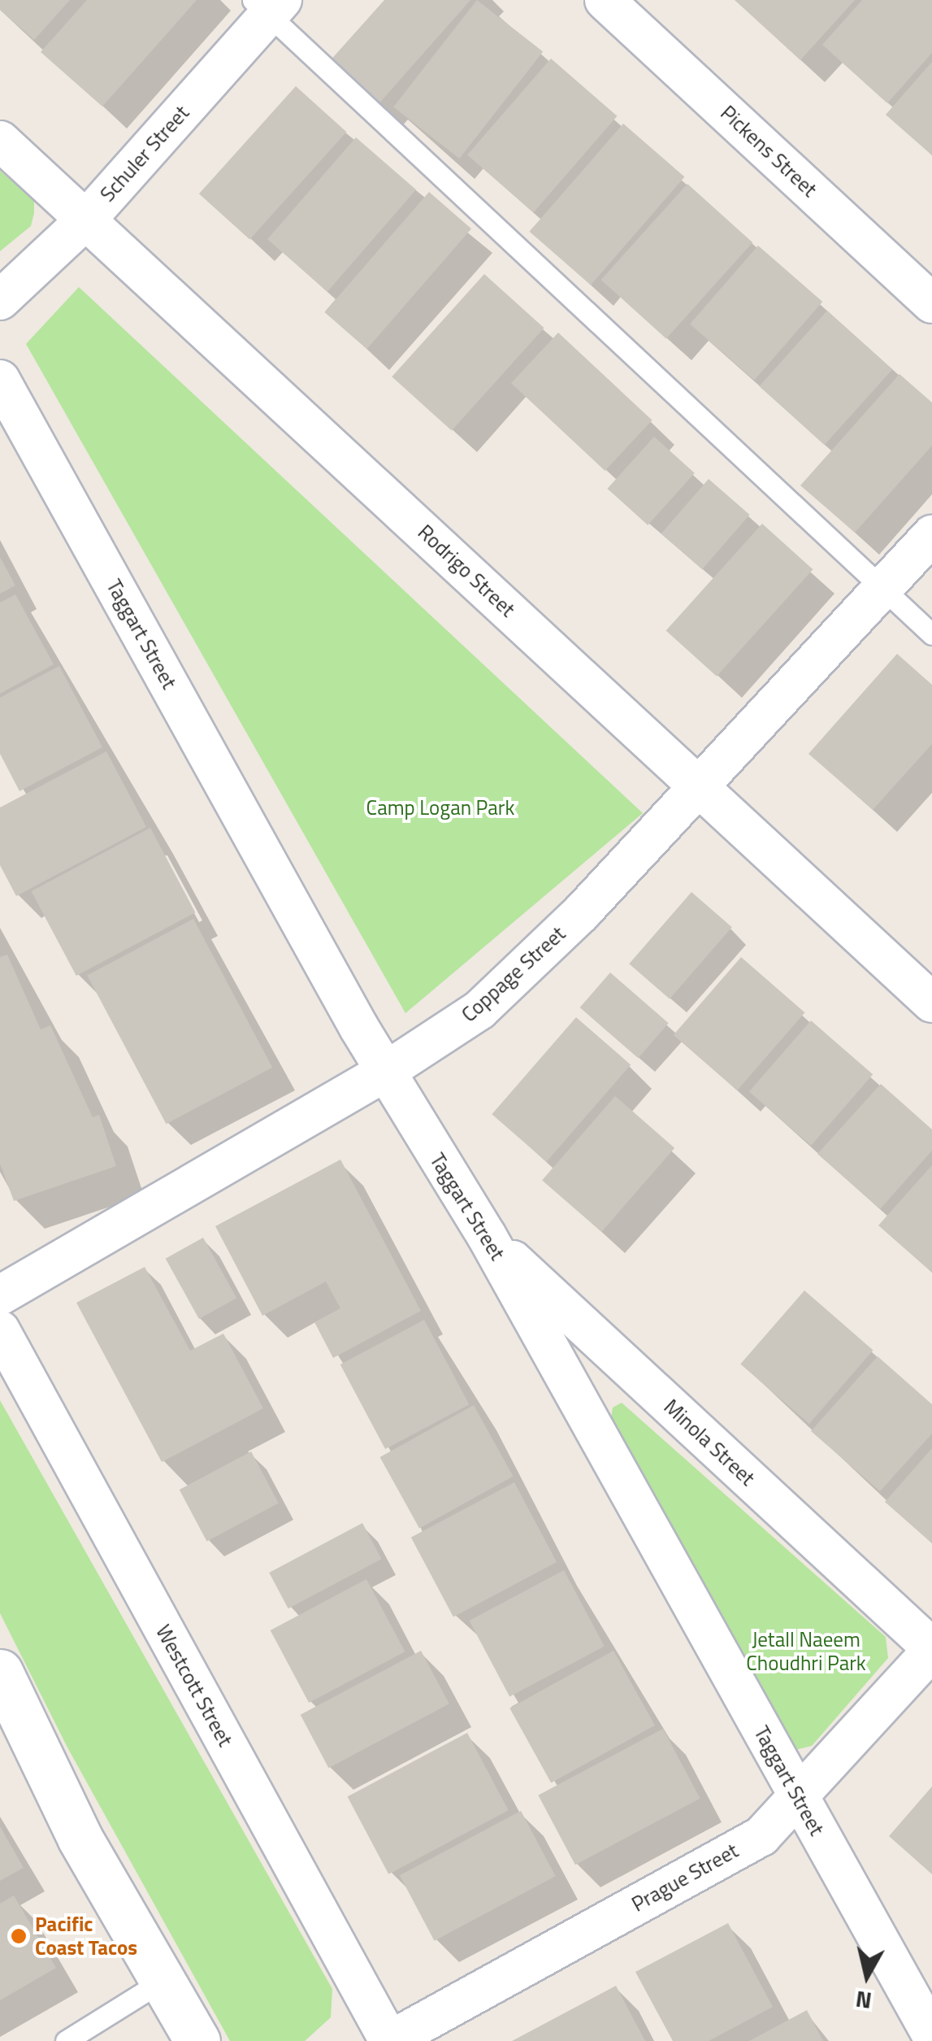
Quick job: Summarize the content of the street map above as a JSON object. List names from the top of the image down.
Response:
{
  "streets": {
    "street": [
      "Pickens Street",
      "Schuler Street",
      "Rodrigo Street",
      "Taggart Street",
      "Coppage Street",
      "Minola Street",
      "Westcott Street",
      "Prague Street"
    ]
  },
  "crossings": [
    ["Schuler Street", "Rodrigo Street"],
    ["Rodrigo Street", "Coppage Street"],
    ["Taggart Street", "Coppage Street"],
    ["Taggart Street", "Minola Street"],
    ["Taggart Street", "Prague Street"],
    ["Minola Street", "Prague Street"],
    ["Westcott Street", "Prague Street"]
  ],
  "parks": ["Camp Logan Park", "Jetall Naeem Choudhri Park"],
  "places": ["Pacific Coast Tacos"],
  "north": "bottom"
}
